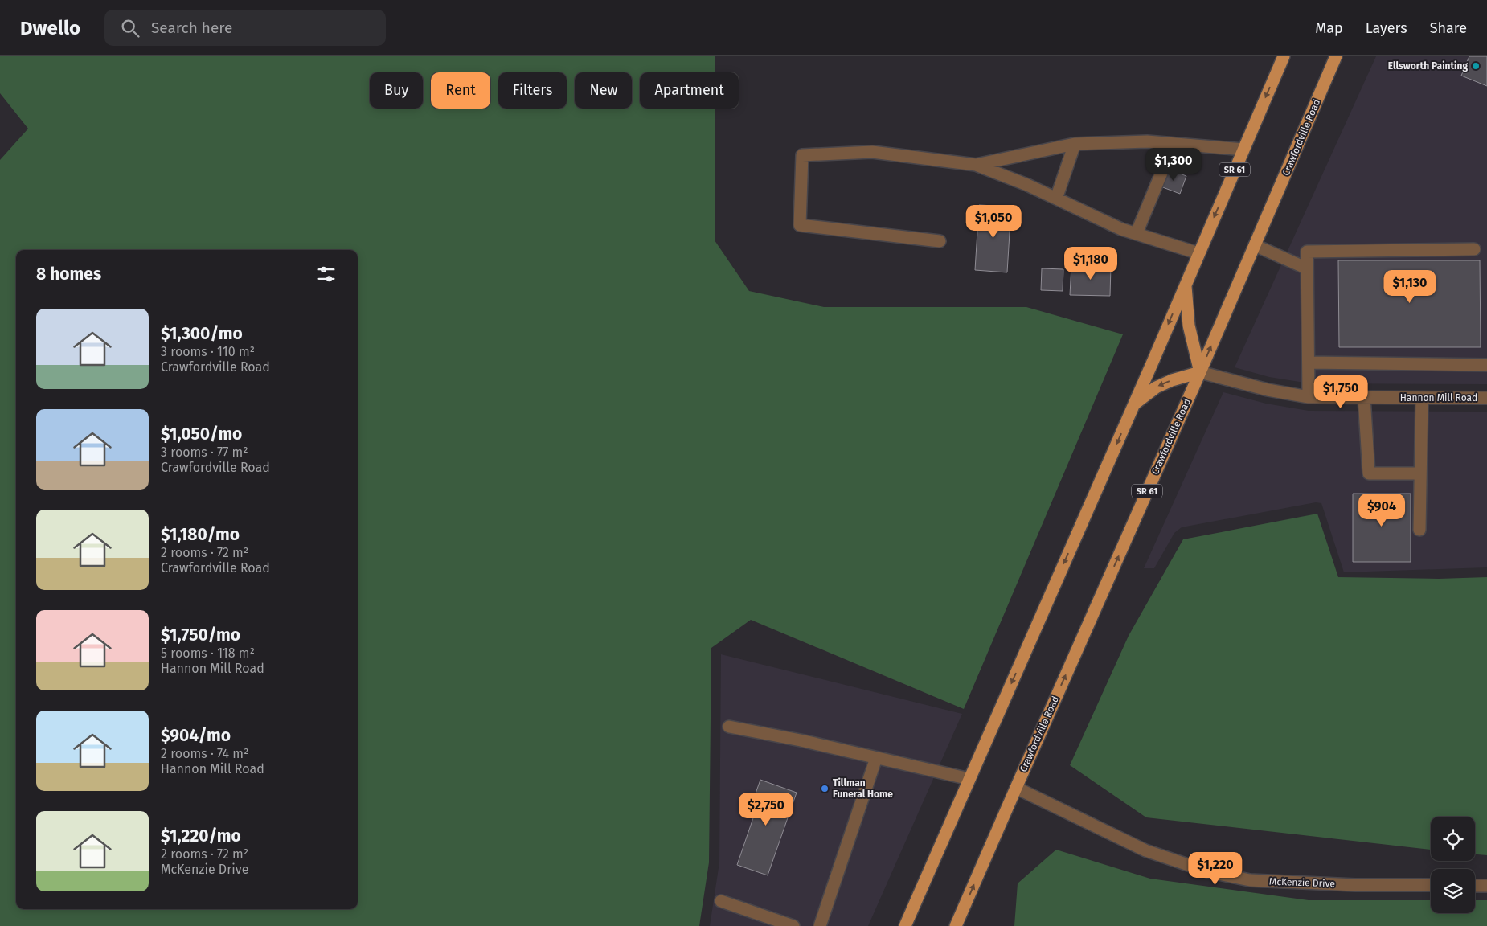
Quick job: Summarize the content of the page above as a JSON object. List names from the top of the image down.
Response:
{
  "streets": {
    "main road": ["Crawfordville Road", "SR 61"],
    "street": ["Hannon Mill Road", "McKenzie Drive"]
  },
  "crossings": [
    ["Crawfordville Road", "Hannon Mill Road"],
    ["Crawfordville Road", "McKenzie Drive"]
  ],
  "places": ["Ellsworth Painting", "Tillman Funeral Home"],
  "page": {
    "header": "Dwello",
    "search": "Search here",
    "nav": ["Map", "Layers", "Share"],
    "chip": [
      "Buy",
      "Rent",
      "Filters",
      "New",
      "Apartment"
    ],
    "price": [
      "$1,300",
      "$1,050",
      "$1,180",
      "$1,130",
      "$1,750",
      "$904",
      "$2,750",
      "$1,220"
    ],
    "heading": "8 homes",
    "list": [
      {
        "name": "$1,300/mo",
        "note": "3 rooms · 110 m² · Crawfordville Road"
      },
      {
        "name": "$1,050/mo",
        "note": "3 rooms · 77 m² · Crawfordville Road"
      },
      {
        "name": "$1,180/mo",
        "note": "2 rooms · 72 m² · Crawfordville Road"
      },
      {
        "name": "$1,750/mo",
        "note": "5 rooms · 118 m² · Hannon Mill Road"
      },
      {
        "name": "$904/mo",
        "note": "2 rooms · 74 m² · Hannon Mill Road"
      },
      {
        "name": "$1,220/mo",
        "note": "2 rooms · 72 m² · McKenzie Drive"
      }
    ]
  }
}
